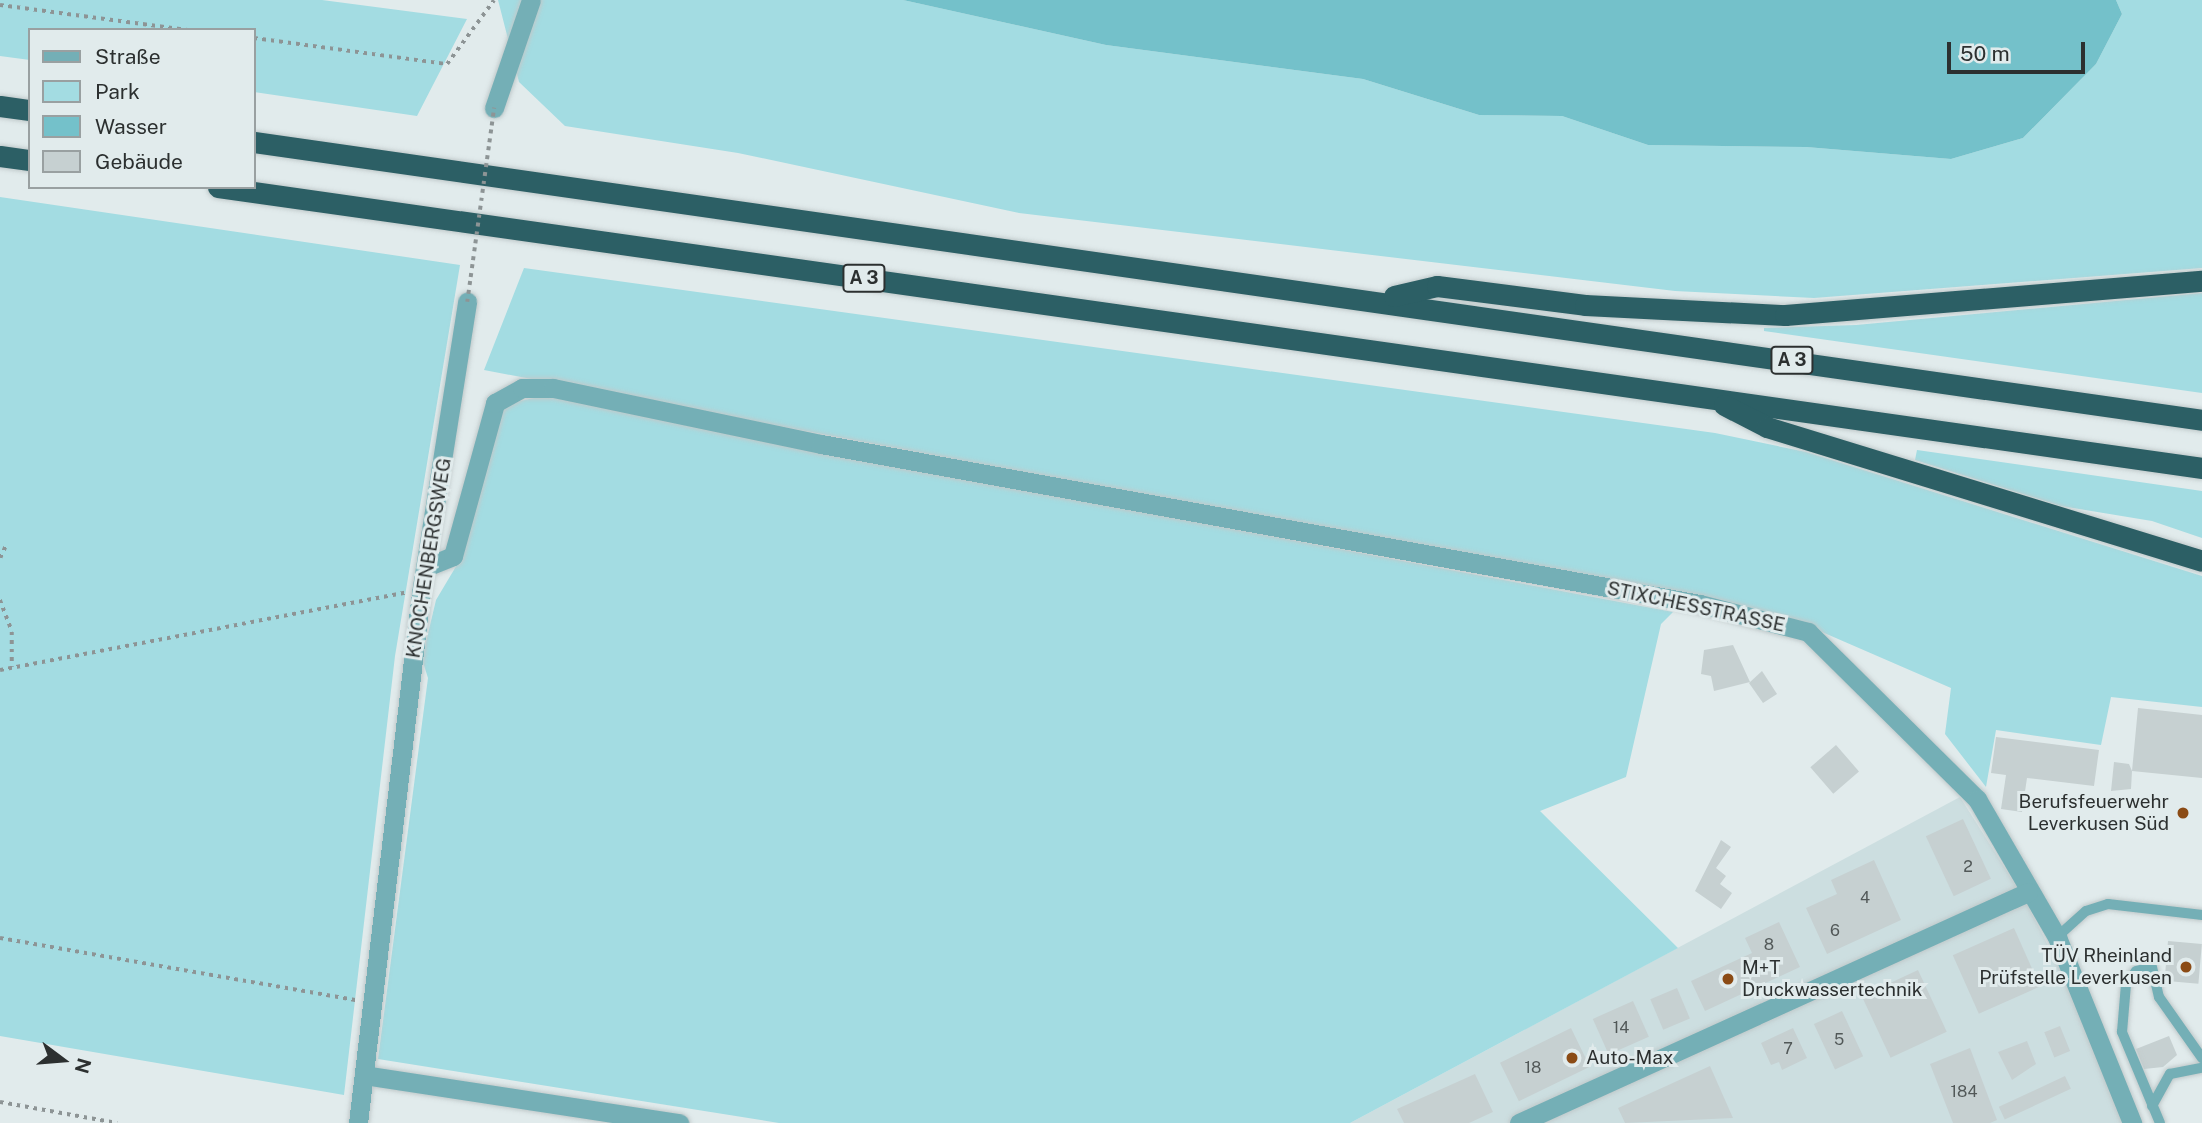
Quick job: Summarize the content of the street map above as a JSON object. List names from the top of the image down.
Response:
{
  "streets": {
    "highway": ["A 3"],
    "street": ["KNOCHENBERGSWEG", "STIXCHESSTRASSE"]
  },
  "crossings": [
    ["KNOCHENBERGSWEG", "STIXCHESSTRASSE"]
  ],
  "places": [
    "Berufsfeuerwehr Leverkusen Süd",
    "TÜV Rheinland Prüfstelle Leverkusen",
    "M+T Druckwassertechnik",
    "Auto-Max"
  ],
  "house_numbers": [
    "2",
    "4",
    "6",
    "8",
    "14",
    "5",
    "7",
    "18",
    "184"
  ],
  "legend": [
    "Straße",
    "Park",
    "Wasser",
    "Gebäude"
  ],
  "scale_bar": "50 m",
  "north": "right"
}
